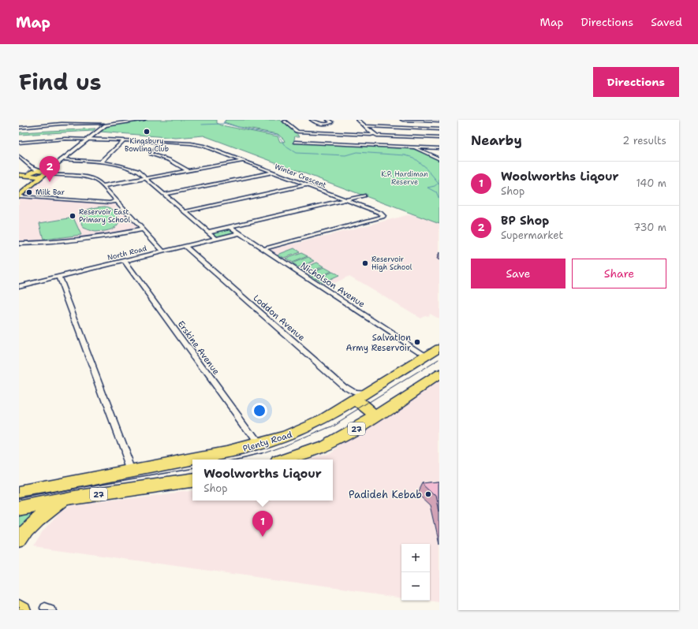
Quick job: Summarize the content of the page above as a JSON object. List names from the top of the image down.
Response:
{
  "streets": {
    "highway": ["27", "Plenty Road"],
    "street": [
      "Winter Crescent",
      "North Road",
      "Nicholson Avenue",
      "Loddon Avenue",
      "Erskine Avenue"
    ]
  },
  "crossings": [
    ["Winter Crescent", "Nicholson Avenue"],
    ["North Road", "Nicholson Avenue"],
    ["North Road", "Loddon Avenue"],
    ["North Road", "Erskine Avenue"],
    ["Nicholson Avenue", "Plenty Road"],
    ["Loddon Avenue", "Plenty Road"],
    ["Erskine Avenue", "Plenty Road"]
  ],
  "parks": ["K.P. Hardiman Reserve"],
  "places": [
    "Kingsbury Bowling Club",
    "Milk Bar",
    "Reservoir East Primary School",
    "Reservoir High School",
    "Salvation Army Reservoir",
    "Padideh Kebab"
  ],
  "page": {
    "header": "Map",
    "nav": ["Map", "Directions", "Saved"],
    "title": "Find us",
    "buttons": [
      "Directions",
      ["Save", "Share"]
    ],
    "heading": ["Nearby", "2 results"],
    "pins": ["2", "1"],
    "list": [
      {
        "mark": "1",
        "name": "Woolworths Liqour",
        "note": "Shop",
        "value": "140 m"
      },
      {
        "mark": "2",
        "name": "BP Shop",
        "note": "Supermarket",
        "value": "730 m"
      }
    ],
    "popup": ["Woolworths Liqour", "Shop"],
    "map_buttons": ["+", "−"]
  }
}
